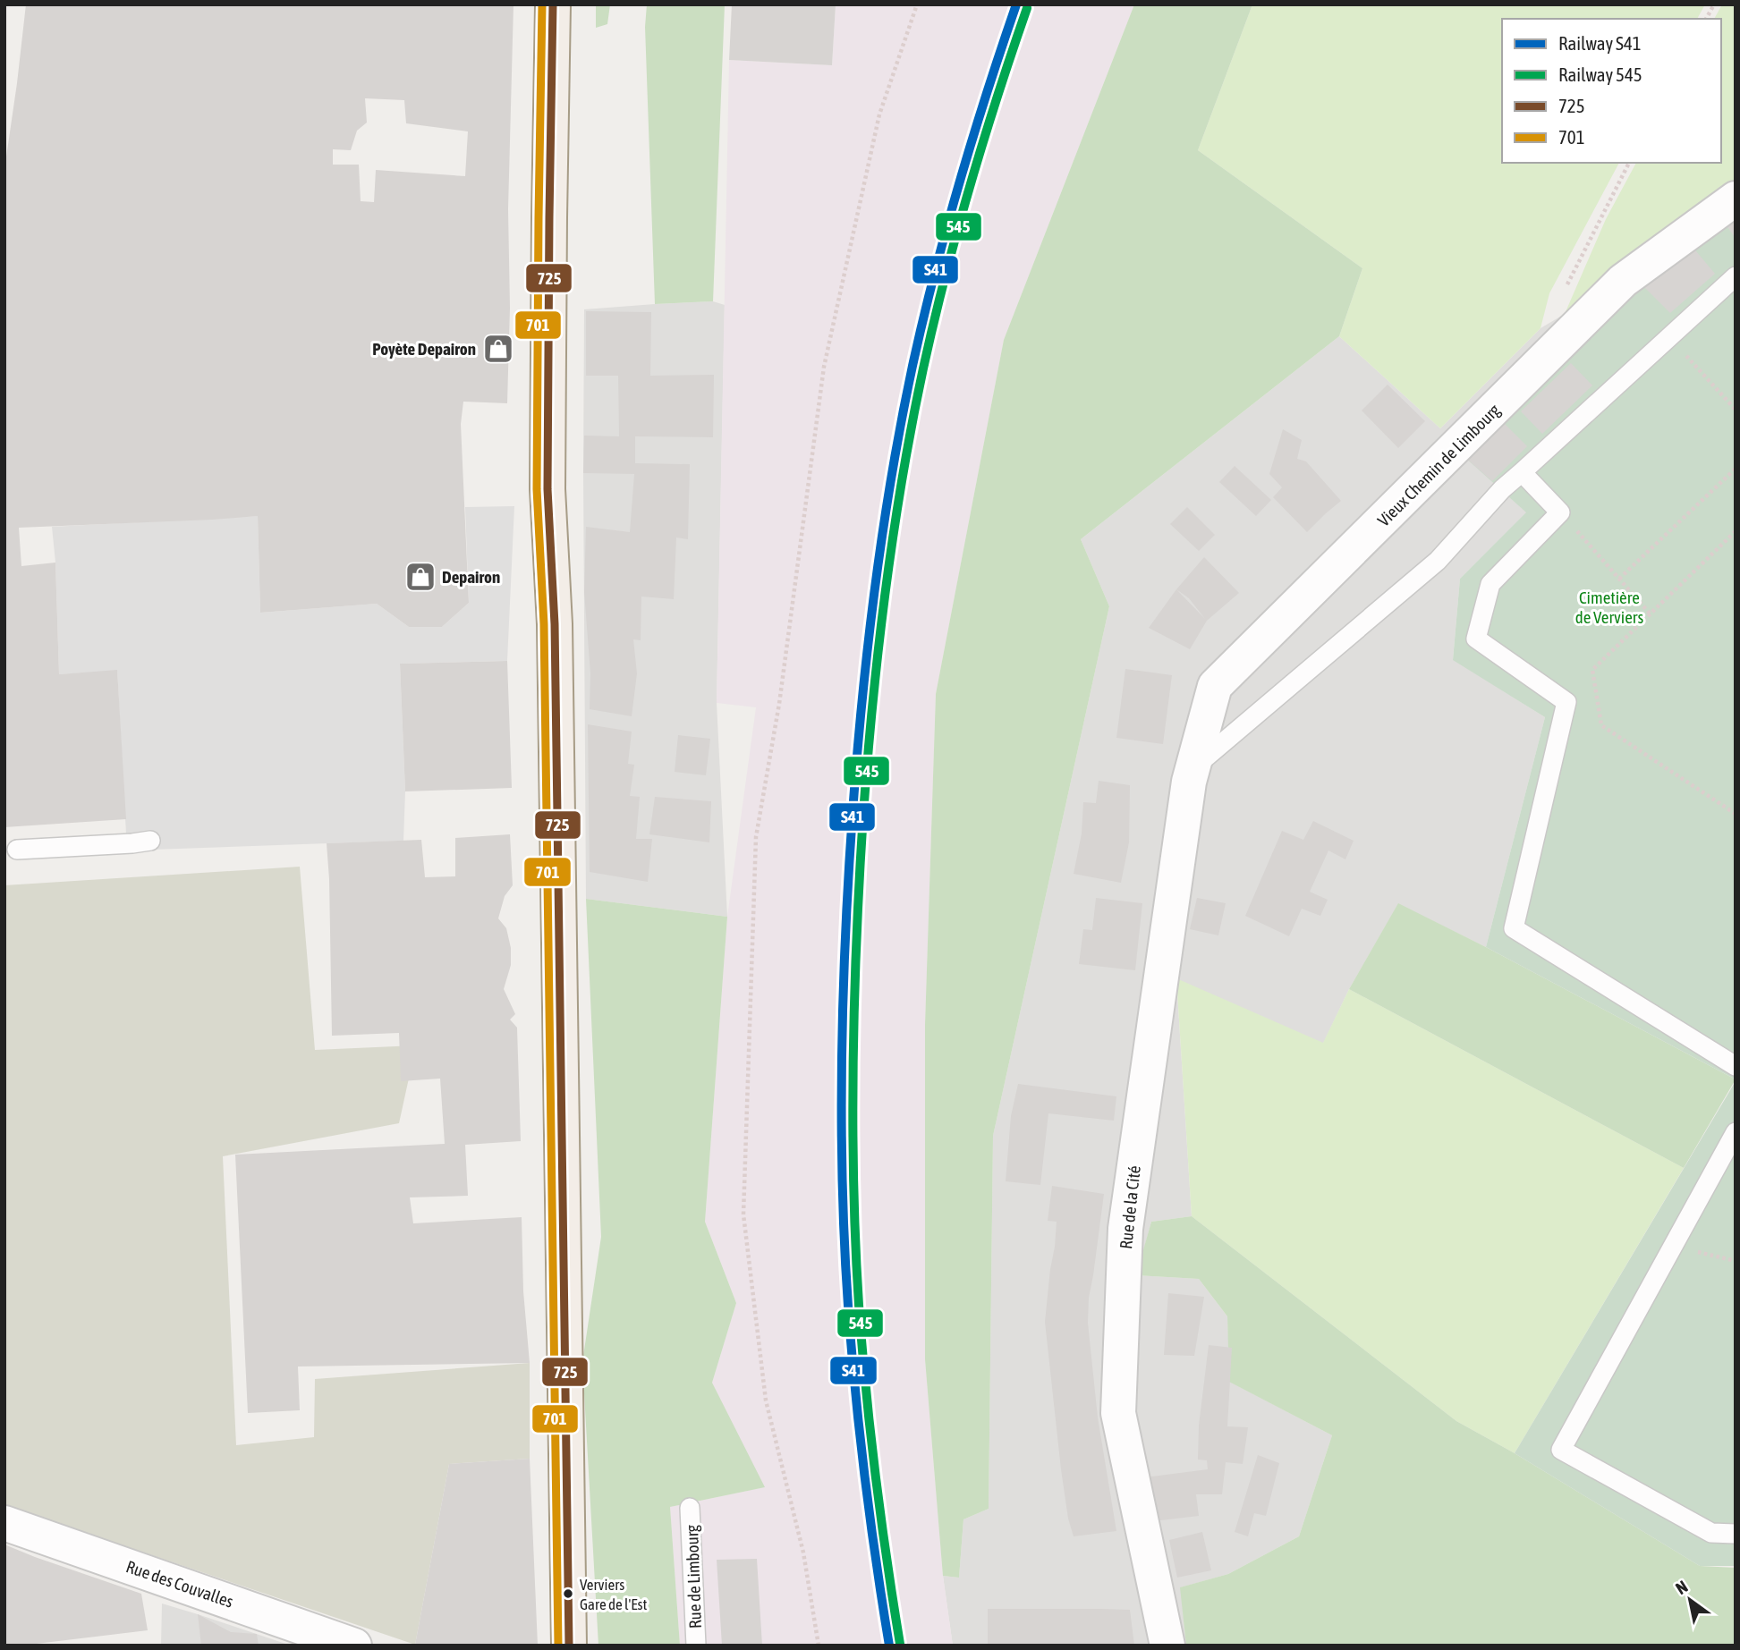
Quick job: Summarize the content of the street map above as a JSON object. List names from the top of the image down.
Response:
{
  "streets": {
    "street": ["Vieux Chemin de Limbourg", "Rue de la Cité", "Rue des Couvalles"],
    "lane": ["Rue de Limbourg"]
  },
  "crossings": [
    ["Vieux Chemin de Limbourg", "Rue de la Cité"]
  ],
  "parks": ["Cimetière de Verviers"],
  "places": {
    "shop": ["Poyète Depairon", "Depairon"],
    "other": ["Verviers Gare de l'Est"]
  },
  "lines": [
    "rail line S41",
    "transit line 725",
    "transit line 701",
    "rail line 545"
  ],
  "legend": [
    "Railway S41",
    "Railway 545",
    "725",
    "701"
  ],
  "north": "top left"
}
